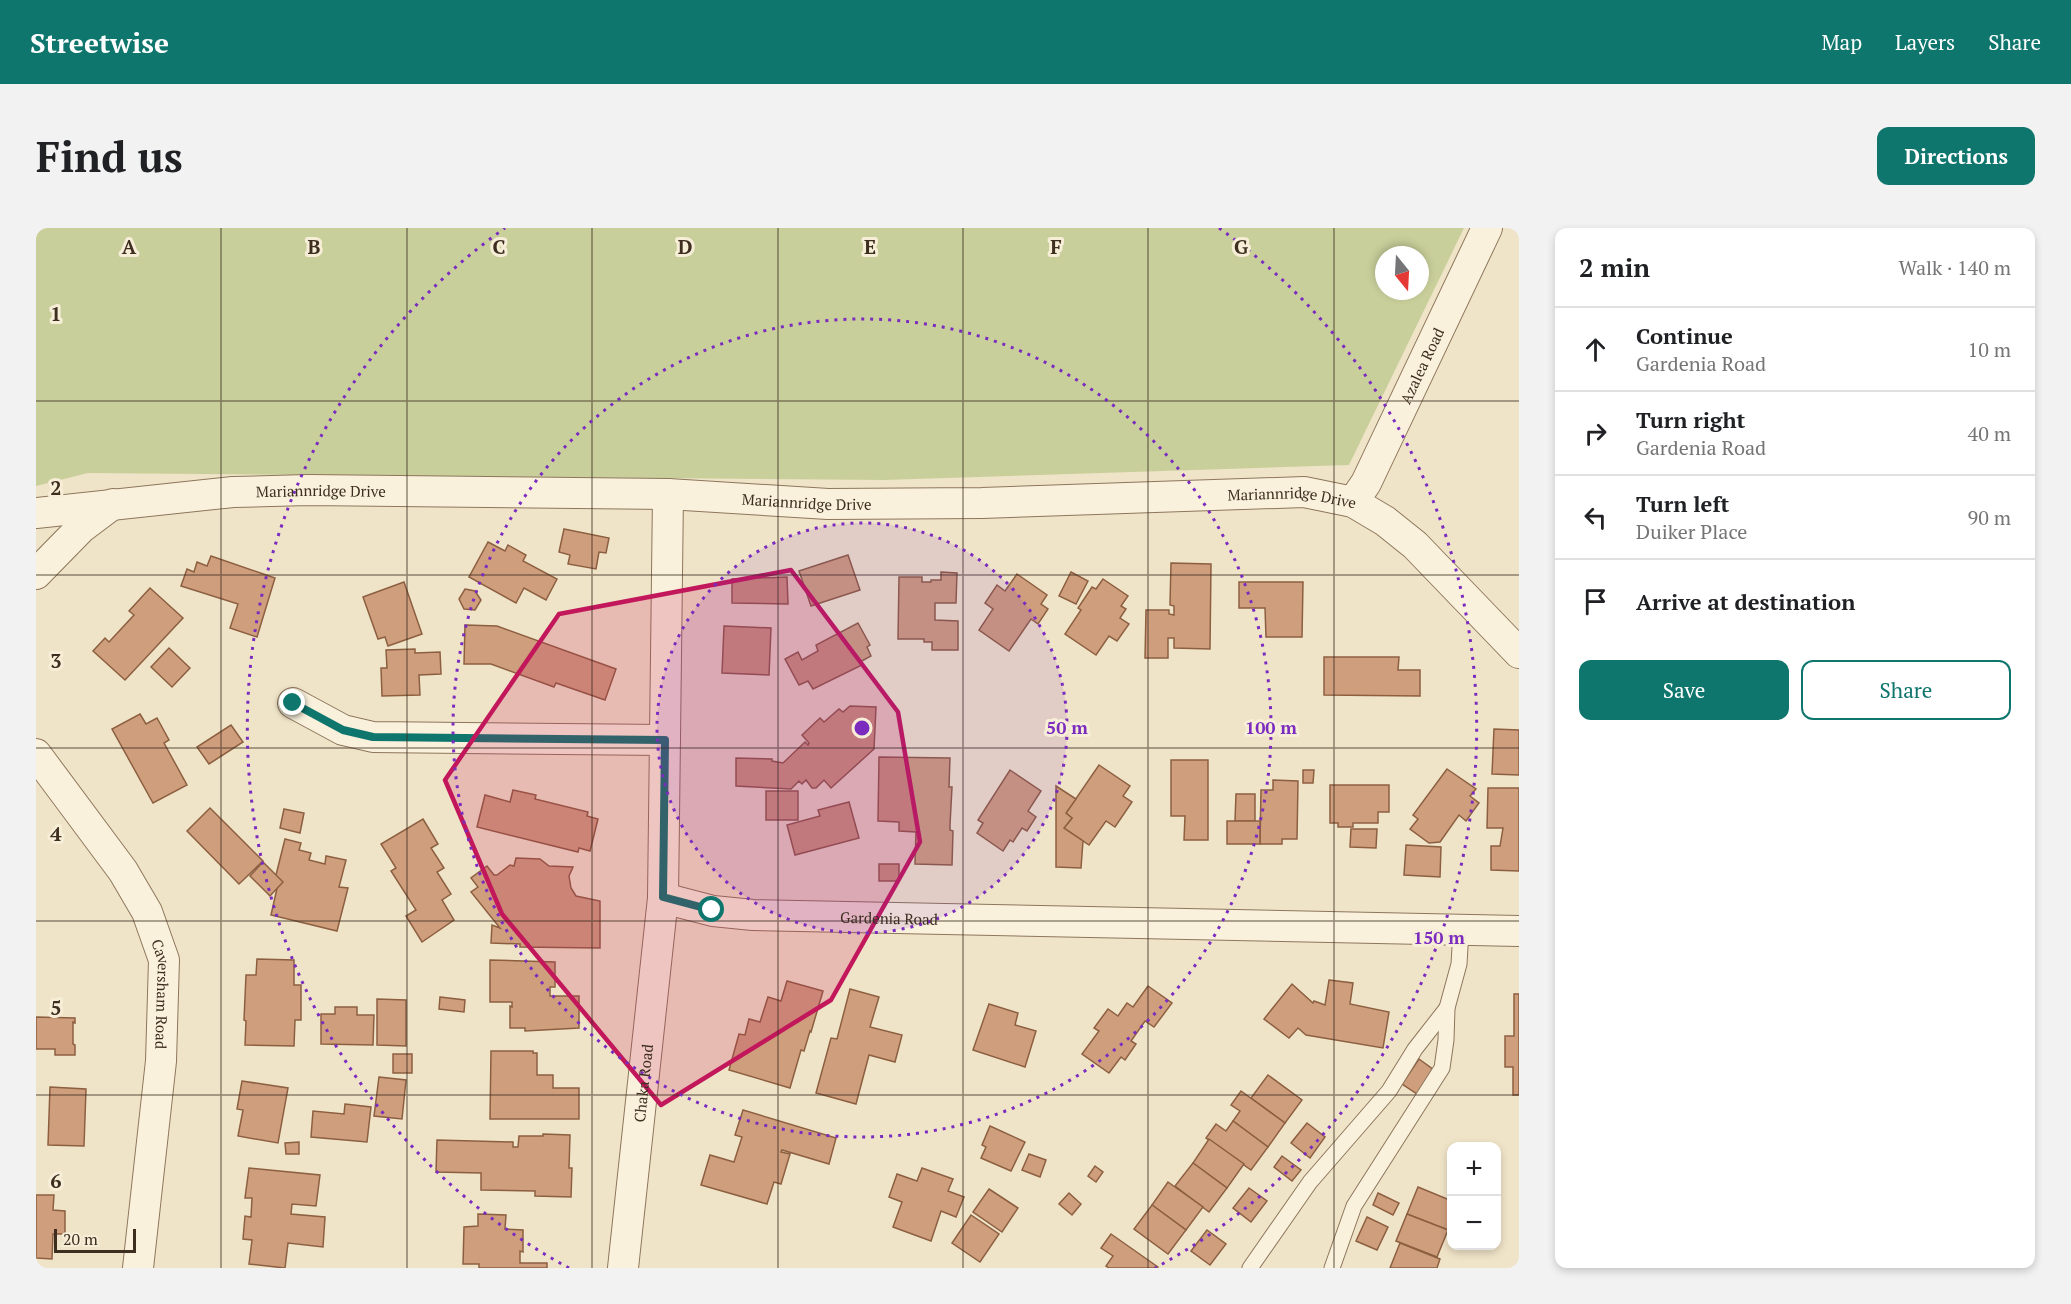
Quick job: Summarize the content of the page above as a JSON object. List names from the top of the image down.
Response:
{
  "streets": {
    "street": [
      "Azalea Road",
      "Mariannridge Drive",
      "Gardenia Road",
      "Caversham Road",
      "Chaka Road"
    ]
  },
  "crossings": [
    ["Azalea Road", "Mariannridge Drive"],
    ["Gardenia Road", "Chaka Road"]
  ],
  "scale_bar": "20 m",
  "north": "bottom",
  "page": {
    "header": "Streetwise",
    "nav": ["Map", "Layers", "Share"],
    "buttons": [
      "Directions",
      ["Save", "Share"]
    ],
    "title": "Find us",
    "heading": ["2 min", "Walk · 140 m"],
    "list": [
      ["Continue", "Gardenia Road", "10 m"],
      ["Turn right", "Gardenia Road", "40 m"],
      ["Turn left", "Duiker Place", "90 m"],
      "Arrive at destination"
    ],
    "map_buttons": ["+", "−"],
    "scale": "20 m"
  },
  "grid": {
    "columns": [
      "A",
      "B",
      "C",
      "D",
      "E",
      "F",
      "G"
    ],
    "rows": [
      "1",
      "2",
      "3",
      "4",
      "5",
      "6"
    ]
  },
  "rings": ["50 m", "100 m", "150 m"]
}
